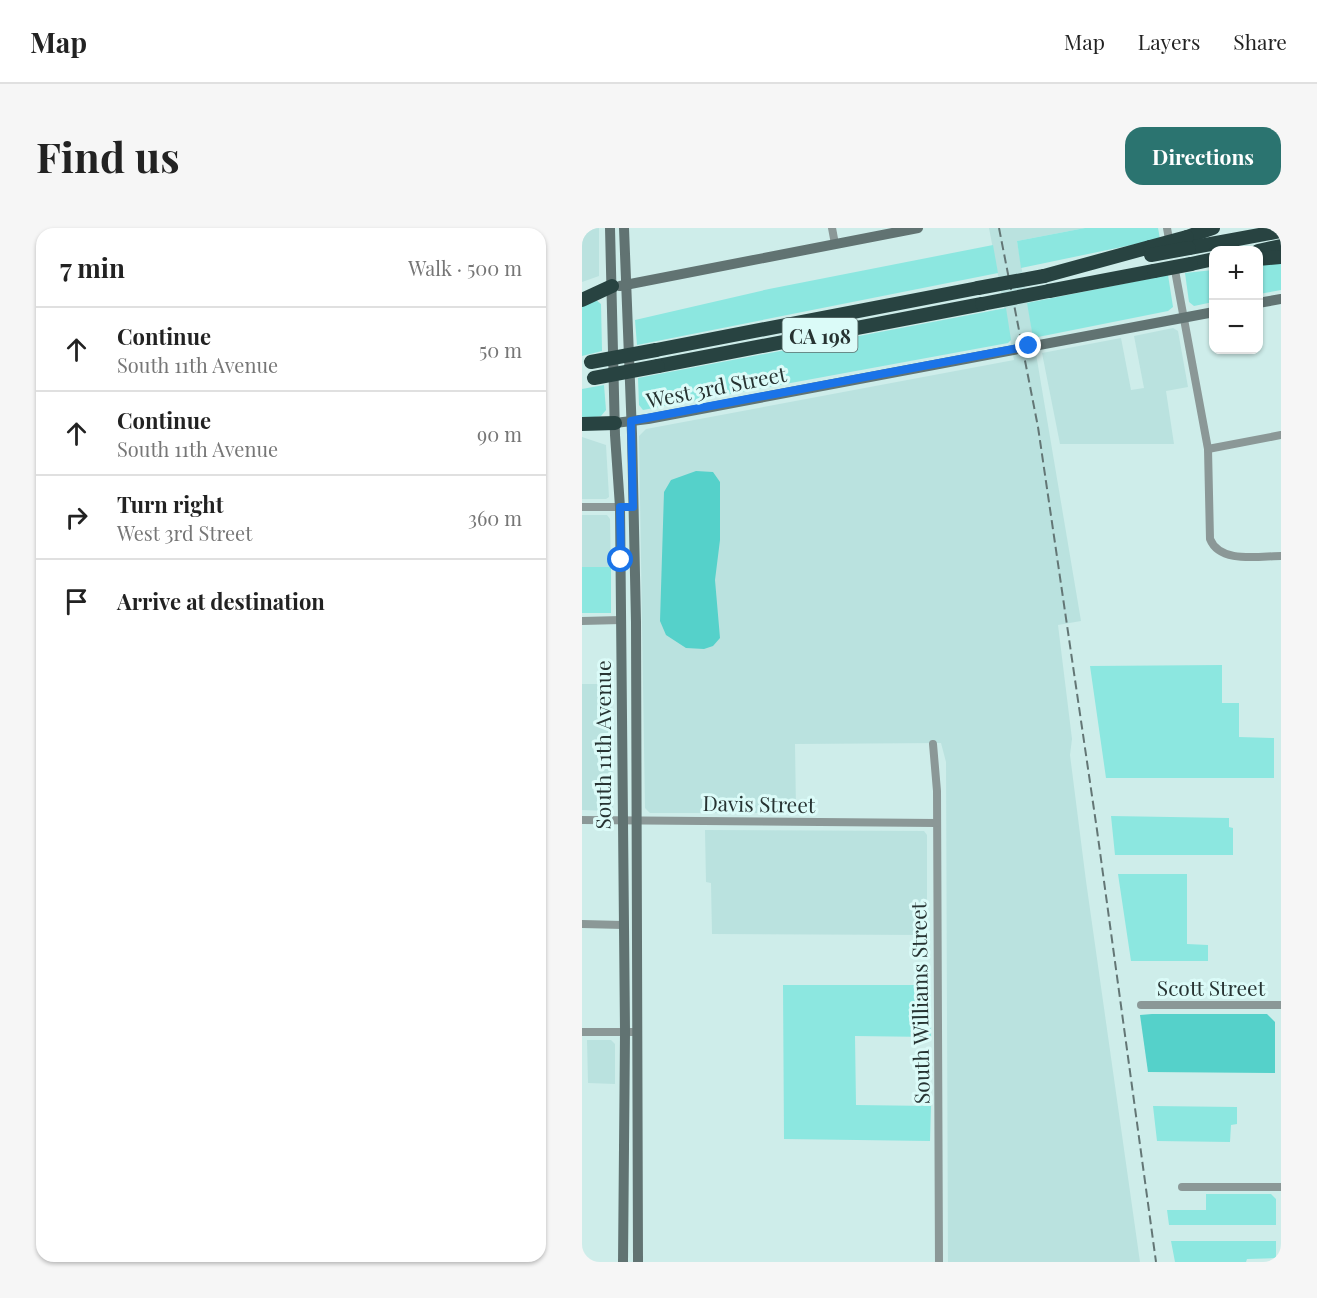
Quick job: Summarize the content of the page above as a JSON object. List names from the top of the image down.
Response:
{
  "streets": {
    "highway": ["CA 198"],
    "main road": ["West 3rd Street", "South 11th Avenue"],
    "street": ["Davis Street", "Scott Street", "South Williams Street"]
  },
  "crossings": [
    ["West 3rd Street", "South 11th Avenue"],
    ["South 11th Avenue", "Davis Street"],
    ["Davis Street", "South Williams Street"]
  ],
  "page": {
    "header": "Map",
    "nav": ["Map", "Layers", "Share"],
    "buttons": "Directions",
    "title": "Find us",
    "heading": ["7 min", "Walk · 500 m"],
    "map_buttons": ["+", "−"],
    "list": [
      ["Continue", "South 11th Avenue", "50 m"],
      ["Continue", "South 11th Avenue", "90 m"],
      ["Turn right", "West 3rd Street", "360 m"],
      "Arrive at destination"
    ]
  }
}
